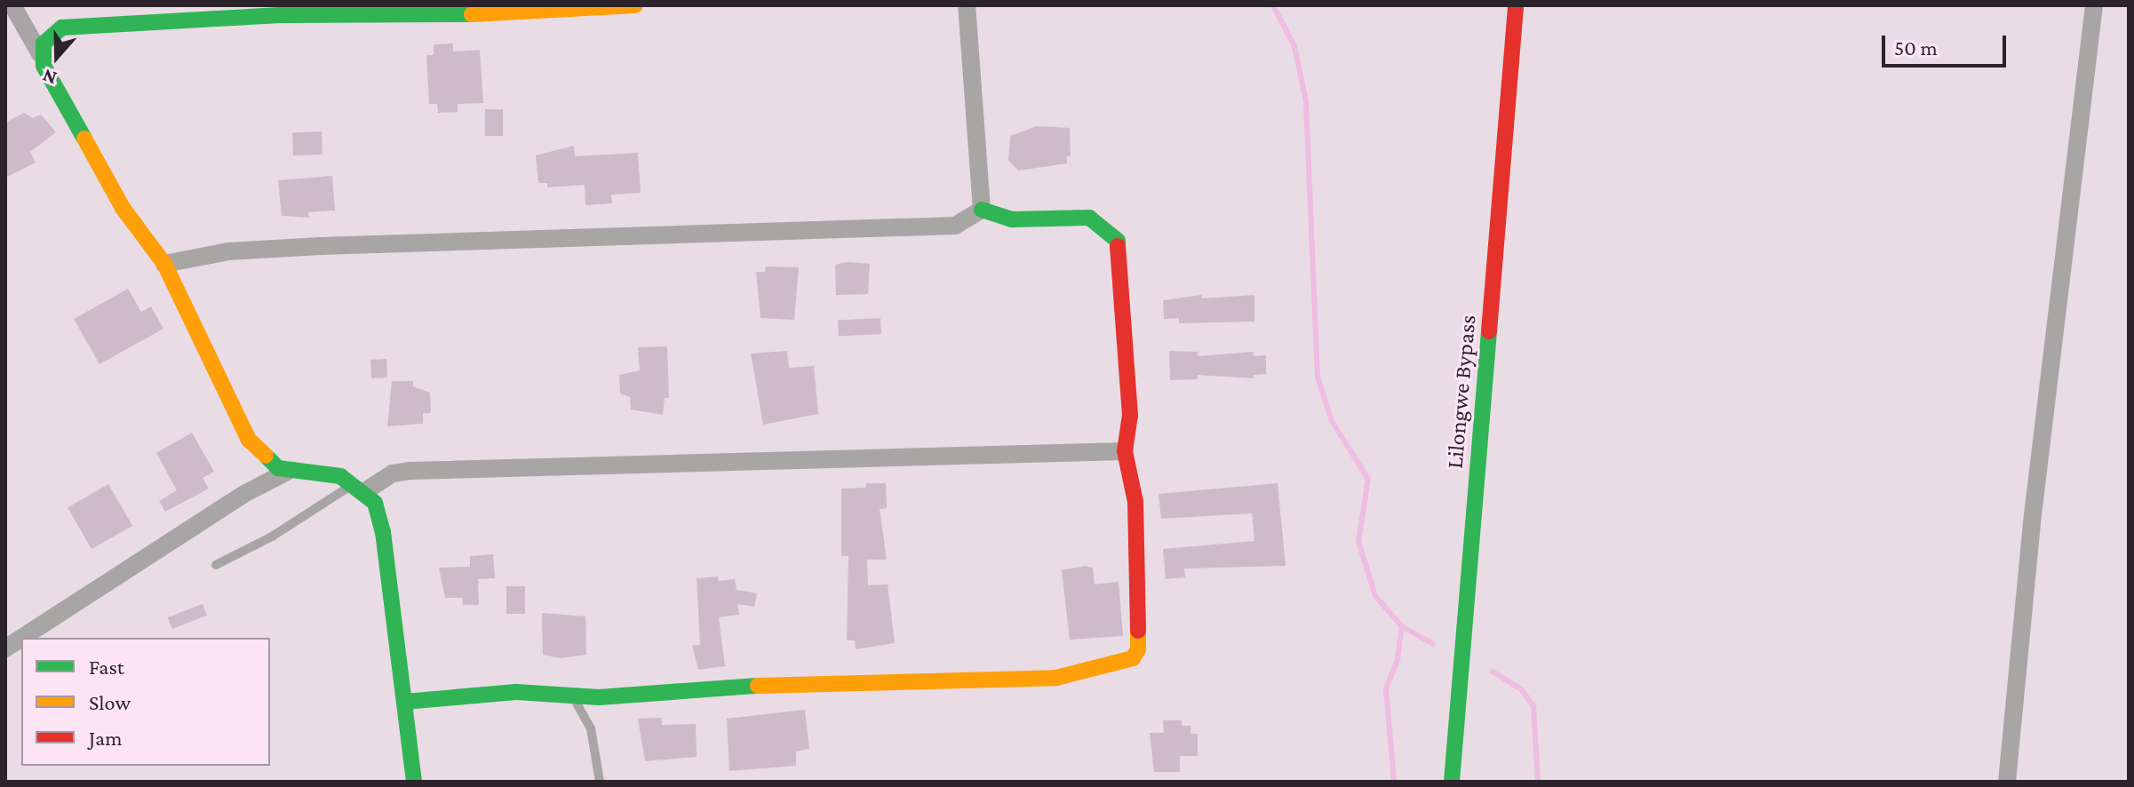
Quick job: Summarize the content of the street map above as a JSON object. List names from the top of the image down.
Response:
{
  "streets": {
    "street": ["Lilongwe Bypass"]
  },
  "legend": ["Fast", "Slow", "Jam"],
  "scale_bar": "50 m",
  "north": "bottom"
}
